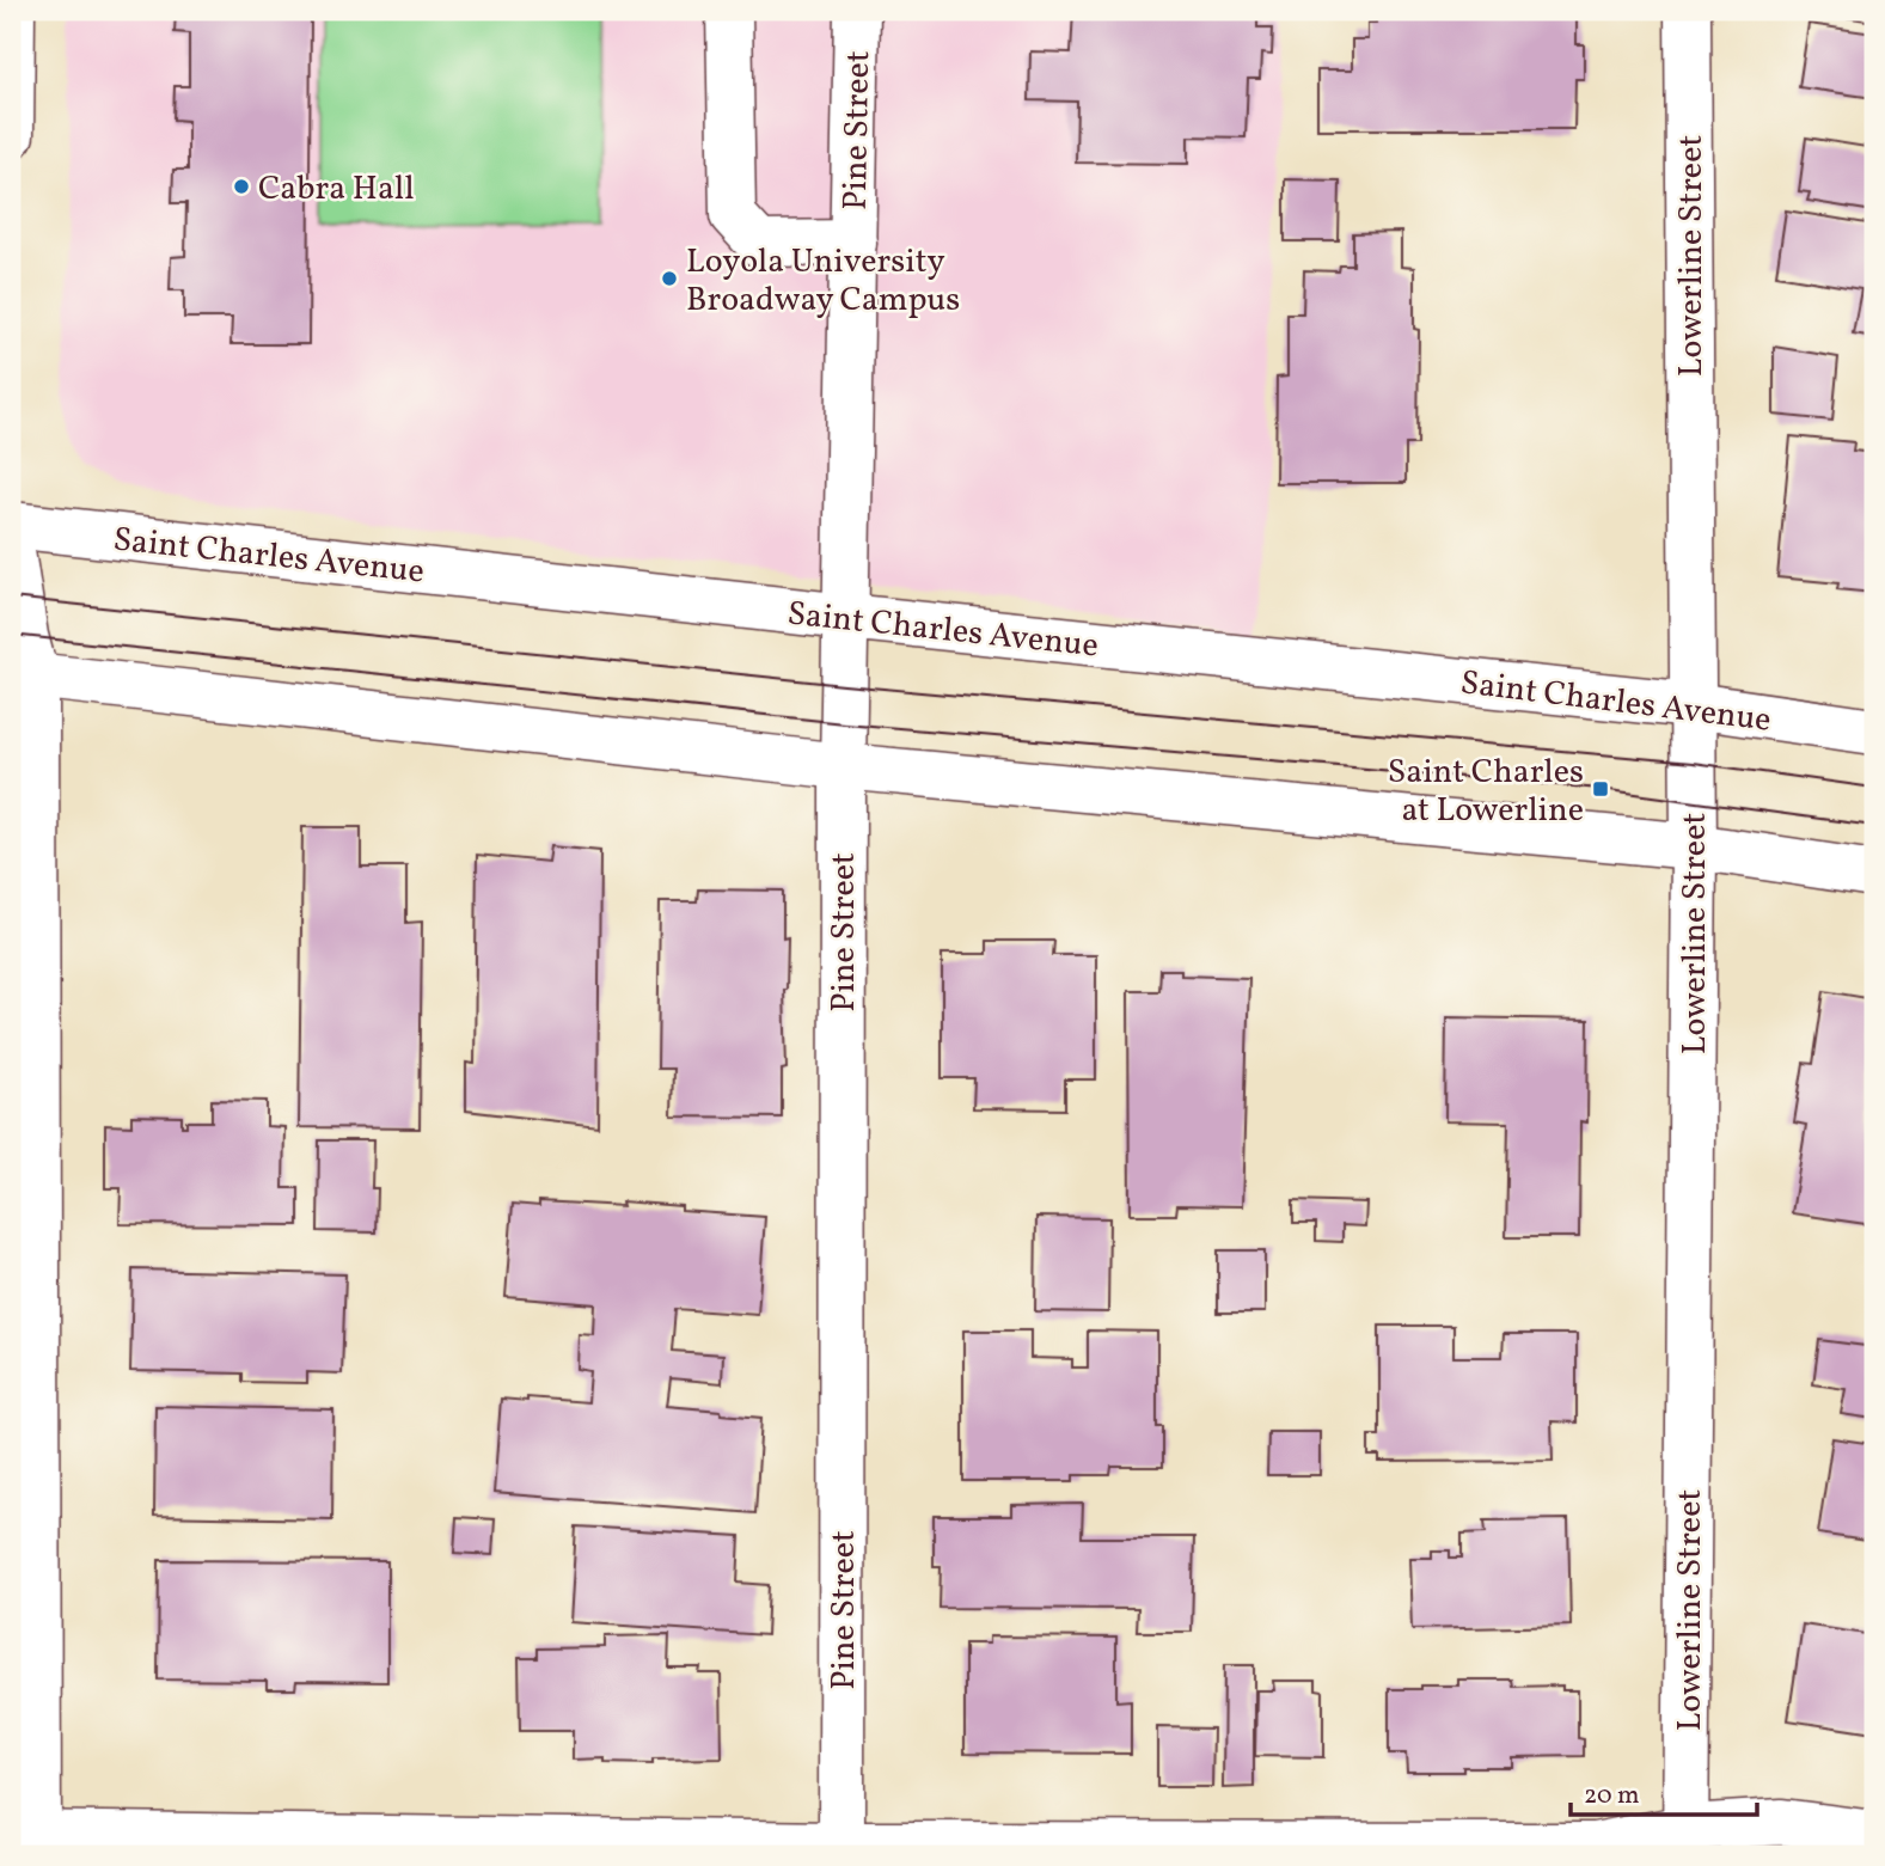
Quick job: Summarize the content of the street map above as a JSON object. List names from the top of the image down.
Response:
{
  "streets": {
    "street": ["Pine Street", "Lowerline Street", "Saint Charles Avenue"]
  },
  "crossings": [
    ["Pine Street", "Saint Charles Avenue"],
    ["Lowerline Street", "Saint Charles Avenue"]
  ],
  "places": {
    "other": ["Cabra Hall", "Loyola University Broadway Campus"],
    "transit": ["Saint Charles at Lowerline"]
  },
  "scale_bar": "20 m"
}
